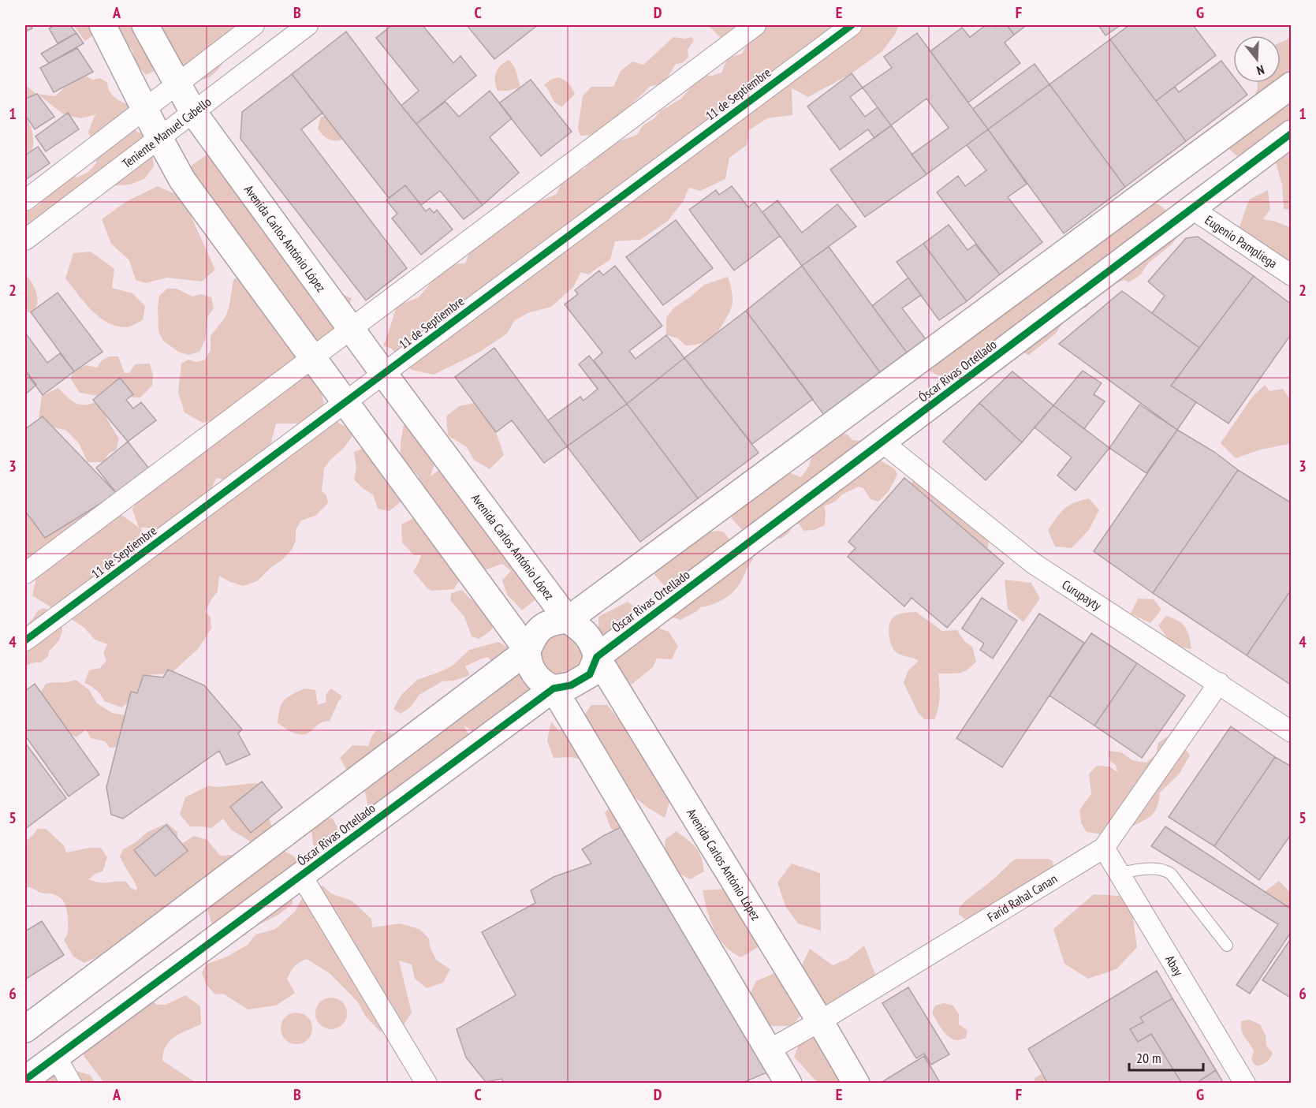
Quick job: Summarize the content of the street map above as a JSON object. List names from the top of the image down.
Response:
{
  "streets": {
    "street": [
      "11 de Septiembre",
      "Teniente Manuel Cabello",
      "Avenida Carlos António López",
      "Eugenio Pampliega",
      "Óscar Rivas Ortellado",
      "Curupayty",
      "Farid Rahal Canan",
      "Abay"
    ]
  },
  "crossings": [
    ["11 de Septiembre", "Avenida Carlos António López"],
    ["Teniente Manuel Cabello", "Avenida Carlos António López"],
    ["Avenida Carlos António López", "Óscar Rivas Ortellado"],
    ["Avenida Carlos António López", "Farid Rahal Canan"],
    ["Eugenio Pampliega", "Óscar Rivas Ortellado"],
    ["Óscar Rivas Ortellado", "Curupayty"],
    ["Curupayty", "Farid Rahal Canan"],
    ["Farid Rahal Canan", "Abay"]
  ],
  "scale_bar": "20 m",
  "north": "bottom",
  "grid": {
    "columns": [
      "A",
      "B",
      "C",
      "D",
      "E",
      "F",
      "G"
    ],
    "rows": [
      "1",
      "2",
      "3",
      "4",
      "5",
      "6"
    ]
  }
}
